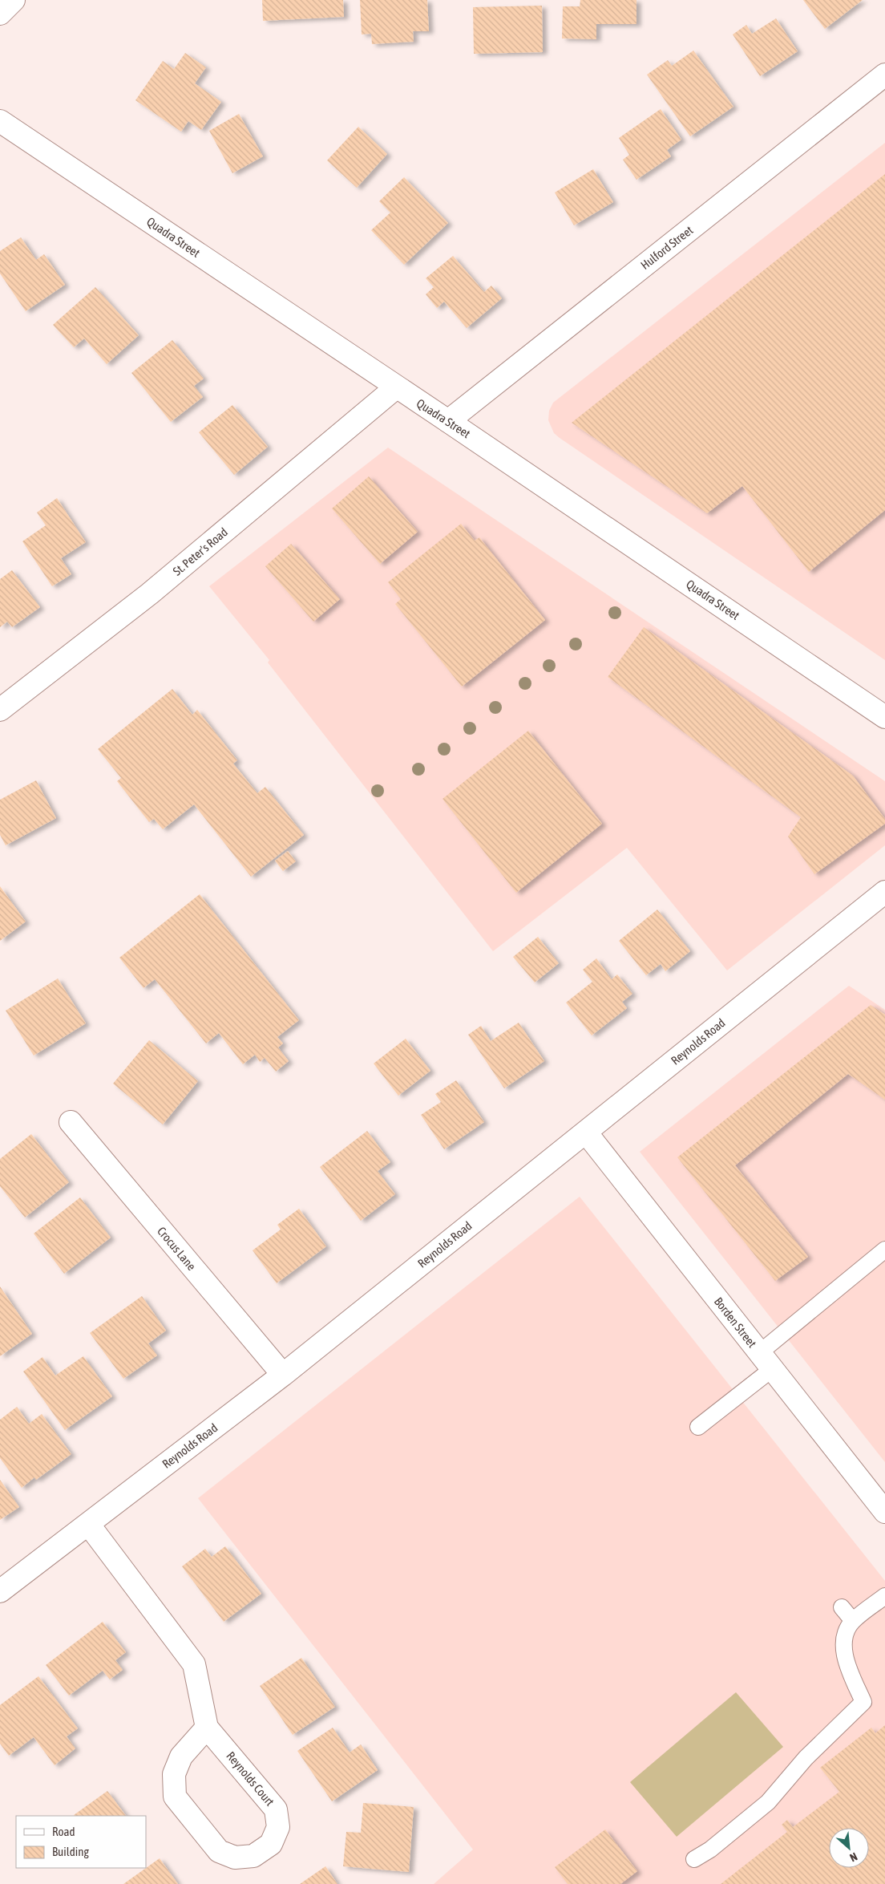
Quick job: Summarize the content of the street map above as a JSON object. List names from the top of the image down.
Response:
{
  "streets": {
    "street": [
      "Quadra Street",
      "Hulford Street",
      "St. Peter's Road",
      "Reynolds Road",
      "Crocus Lane",
      "Borden Street",
      "Reynolds Court"
    ]
  },
  "crossings": [
    ["Quadra Street", "Hulford Street"],
    ["Quadra Street", "St. Peter's Road"],
    ["Reynolds Road", "Crocus Lane"],
    ["Reynolds Road", "Borden Street"],
    ["Reynolds Road", "Reynolds Court"]
  ],
  "legend": ["Road", "Building"],
  "north": "bottom right"
}
